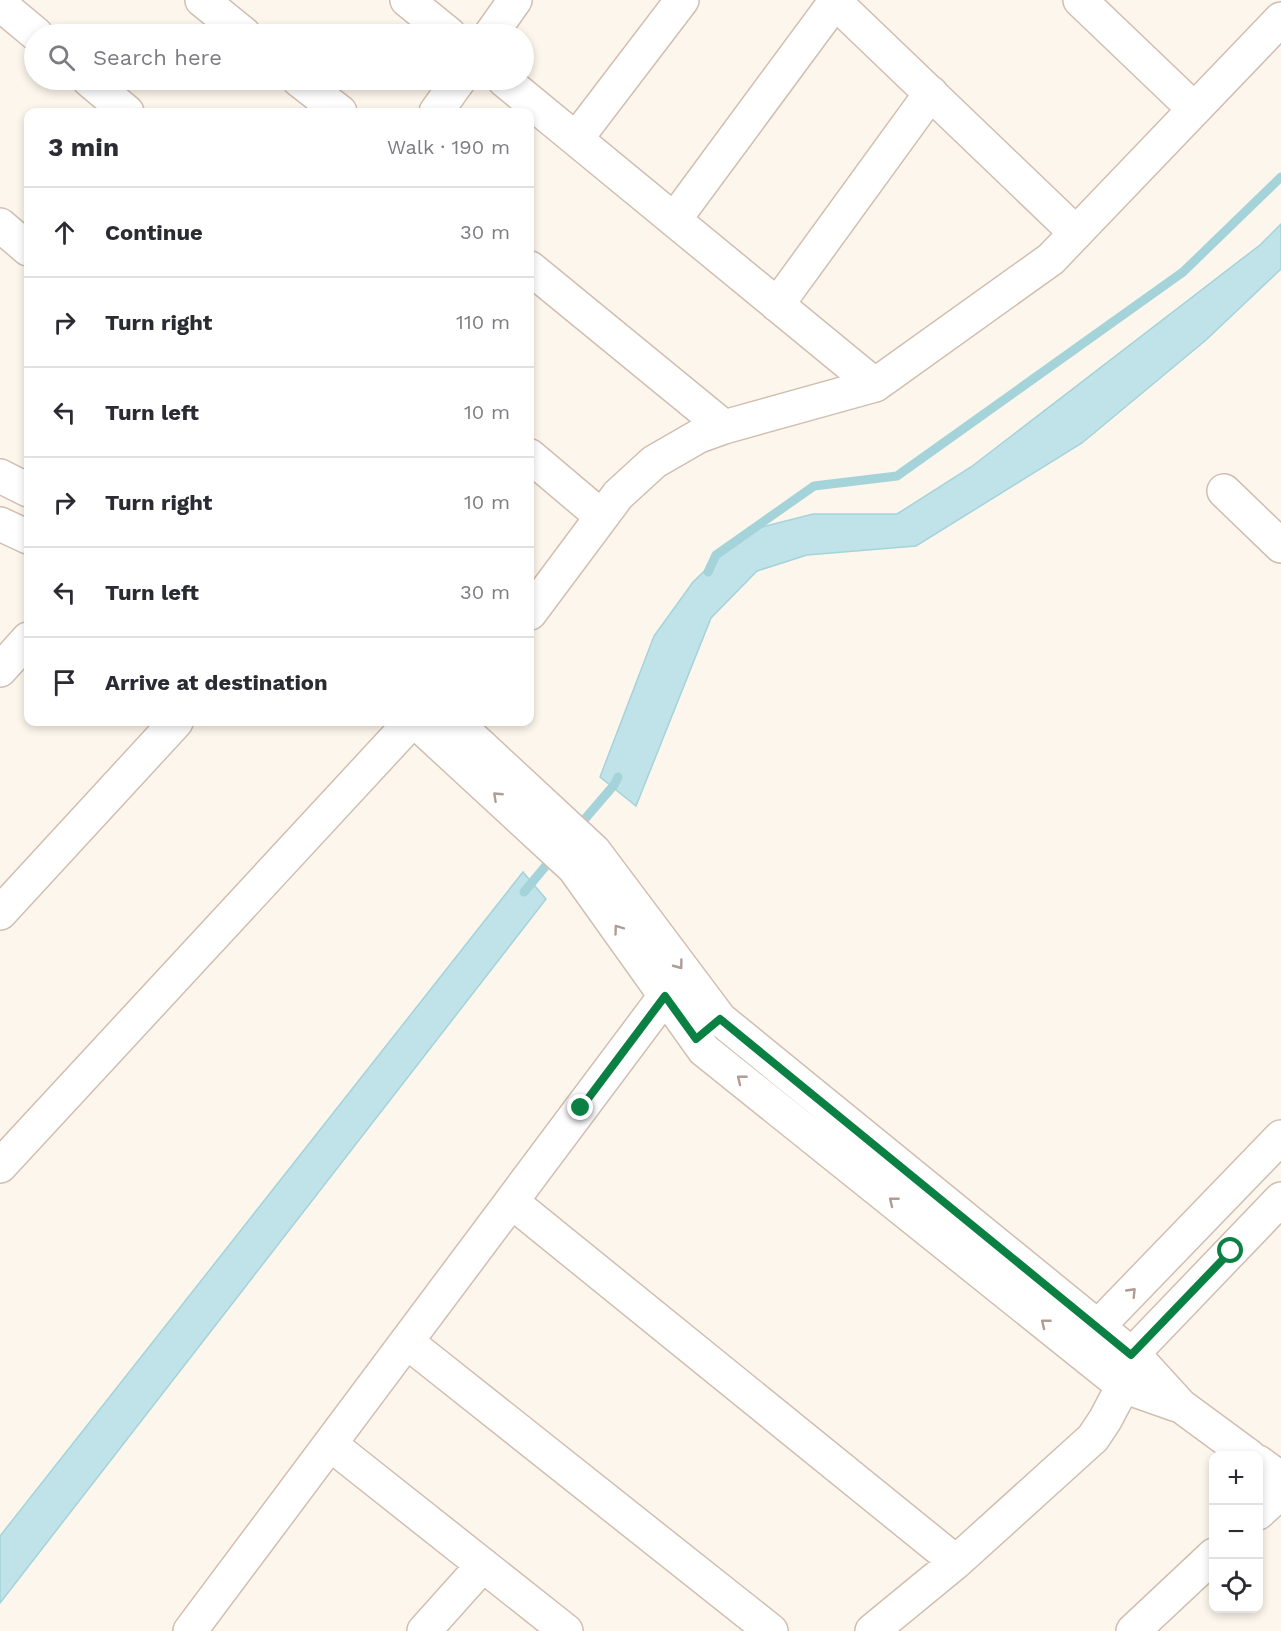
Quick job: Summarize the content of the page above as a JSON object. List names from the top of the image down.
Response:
{
  "page": {
    "search": "Search here",
    "heading": ["3 min", "Walk · 190 m"],
    "list": [
      ["Continue", "30 m"],
      ["Turn right", "110 m"],
      ["Turn left", "10 m"],
      ["Turn right", "10 m"],
      ["Turn left", "30 m"],
      "Arrive at destination"
    ],
    "map_buttons": ["+", "−"]
  }
}
